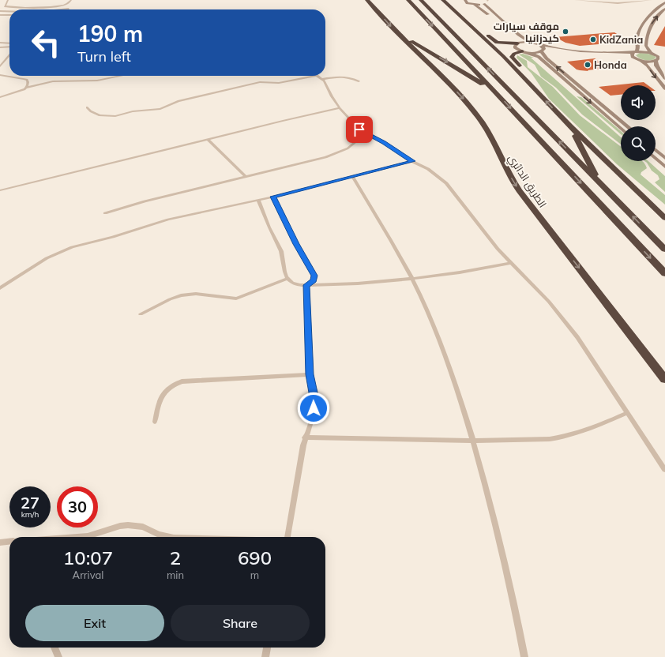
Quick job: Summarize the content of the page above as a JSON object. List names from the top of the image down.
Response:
{
  "streets": {
    "highway": ["الطريق الدائري"]
  },
  "places": ["موقف سيارات كيدزانيا", "KidZania", "Honda"],
  "page": {
    "turn": ["190 m", "Turn left"],
    "speed": "27 km/h",
    "limit": "30",
    "eta": [
      "10:07",
      "Arrival",
      "2",
      "min",
      "690",
      "m"
    ],
    "buttons": ["Exit", "Share"]
  }
}
